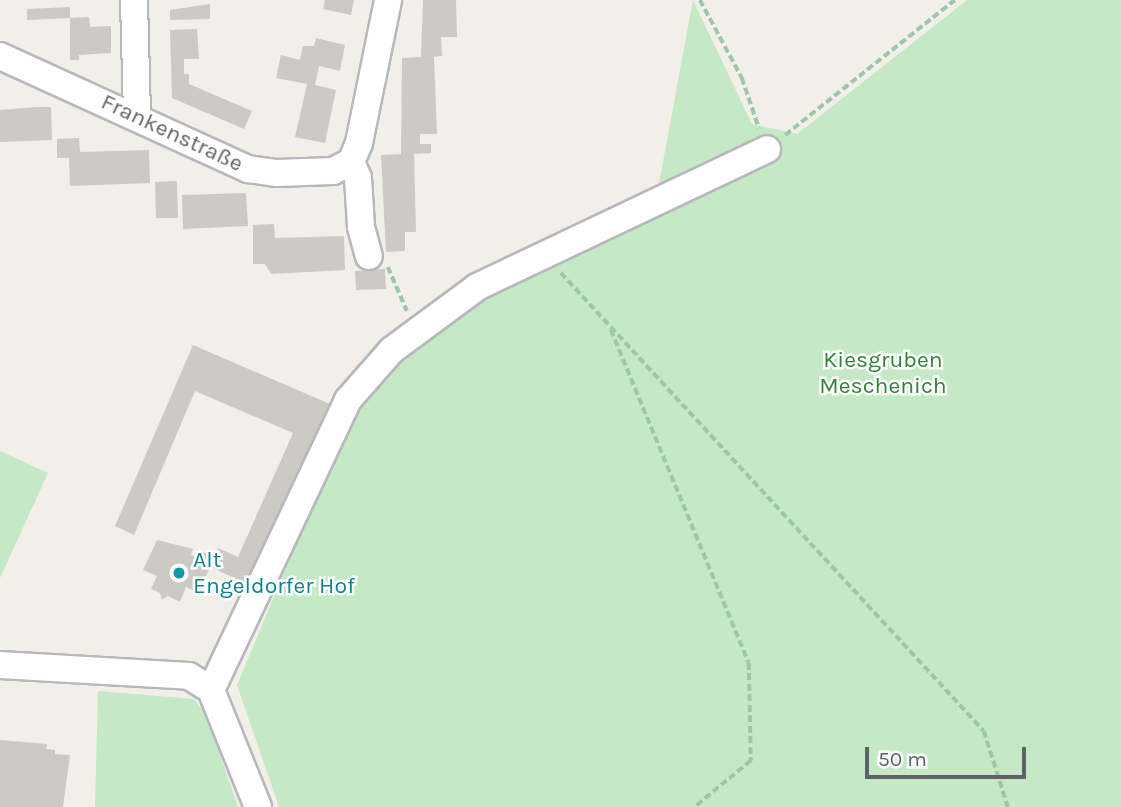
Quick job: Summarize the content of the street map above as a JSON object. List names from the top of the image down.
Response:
{
  "streets": {
    "street": ["Frankenstraße"]
  },
  "parks": ["Kiesgruben Meschenich"],
  "places": ["Alt Engeldorfer Hof"],
  "scale_bar": "50 m"
}
